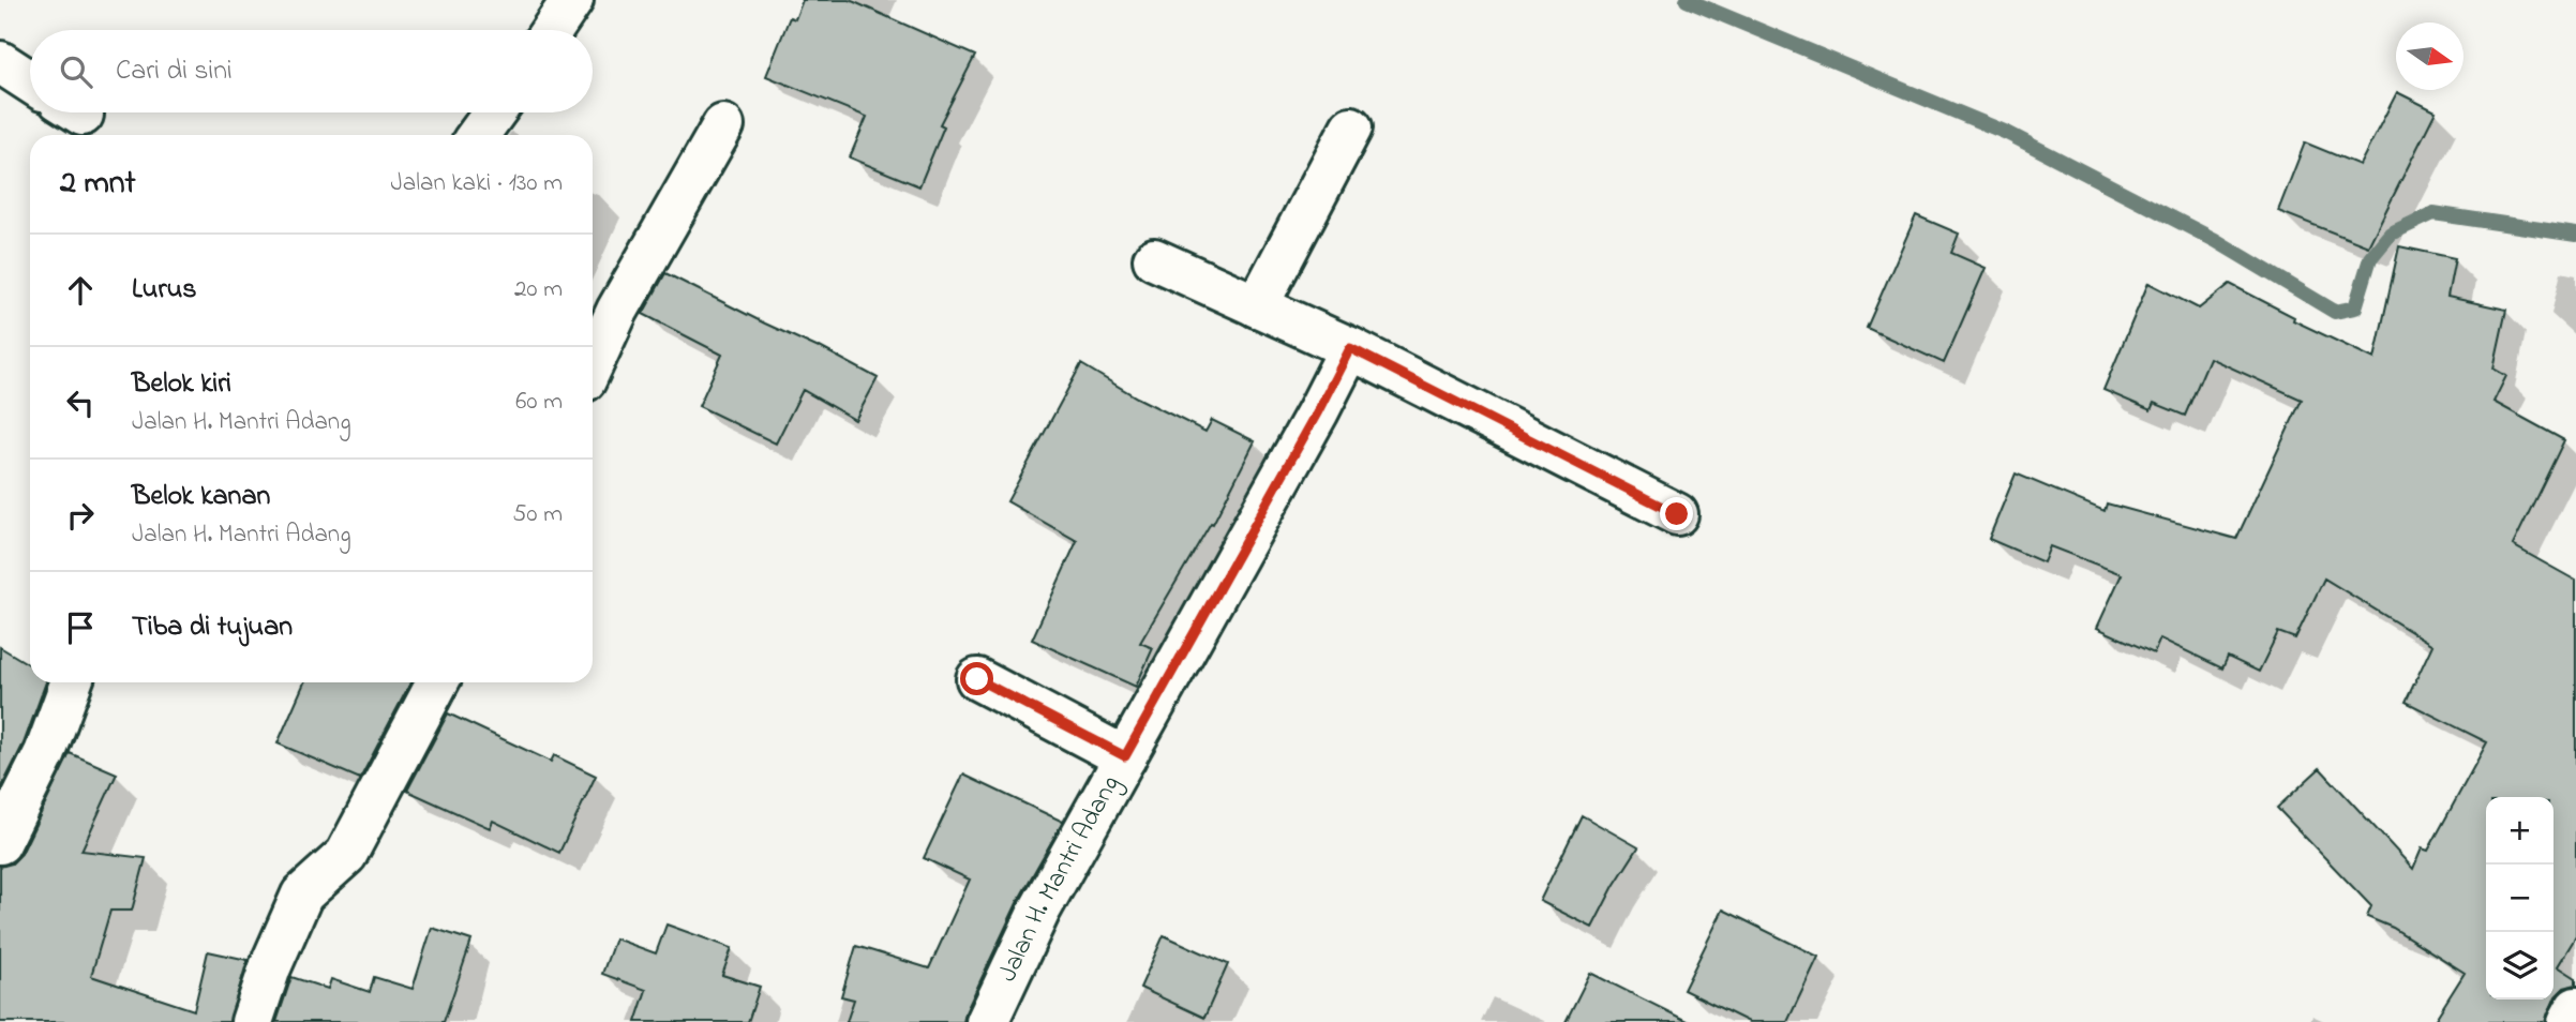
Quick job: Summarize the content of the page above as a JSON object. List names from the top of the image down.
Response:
{
  "streets": {
    "street": ["Jalan H. Mantri Adang"]
  },
  "north": "right",
  "page": {
    "search": "Cari di sini",
    "heading": ["2 mnt", "Jalan kaki · 130 m"],
    "list": [
      ["Lurus", "20 m"],
      ["Belok kiri", "Jalan H. Mantri Adang", "60 m"],
      ["Belok kanan", "Jalan H. Mantri Adang", "50 m"],
      "Tiba di tujuan"
    ],
    "map_buttons": ["+", "−"]
  }
}
